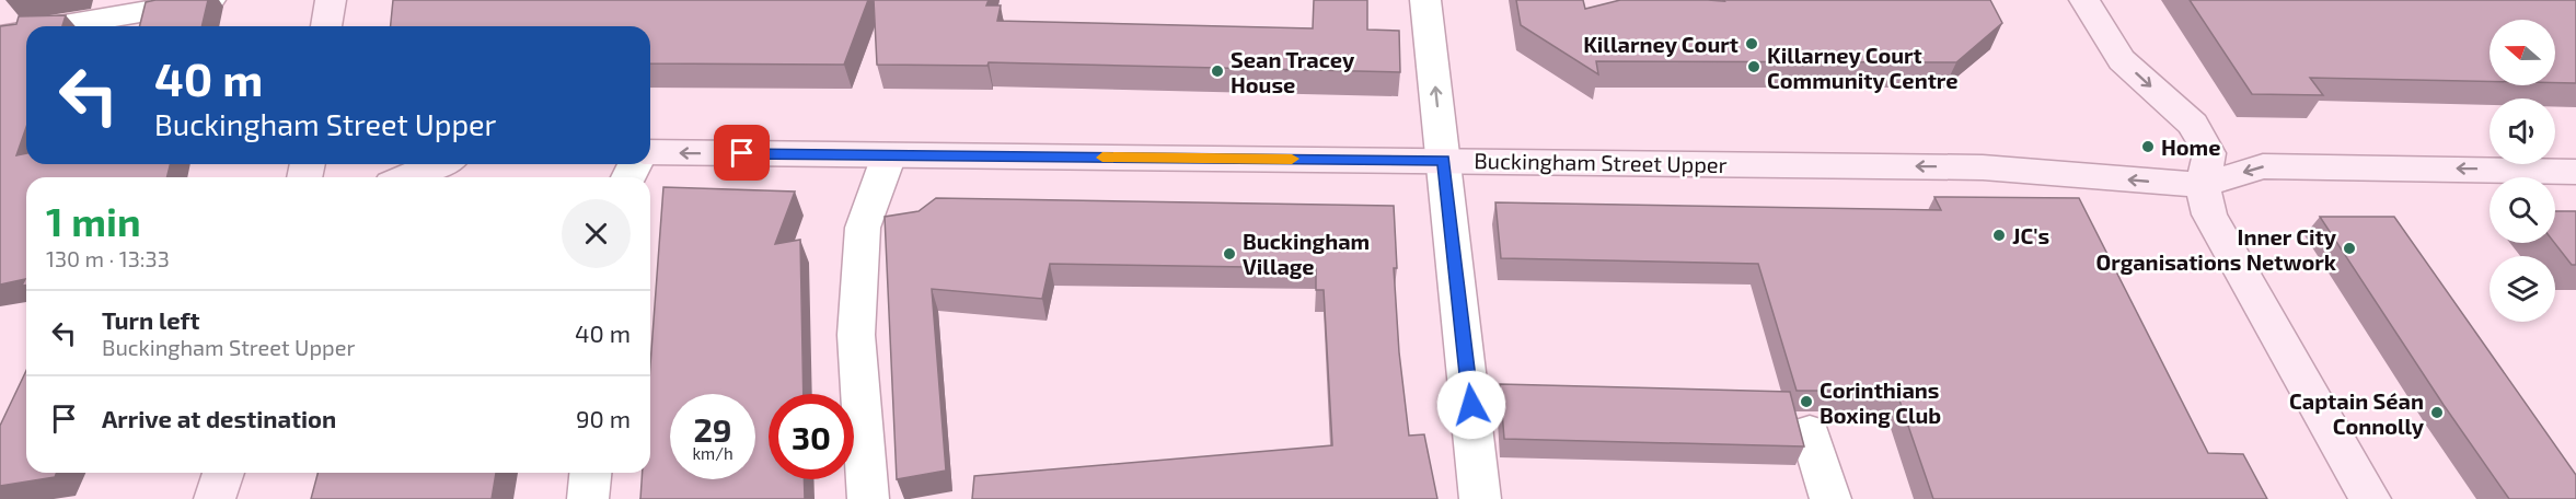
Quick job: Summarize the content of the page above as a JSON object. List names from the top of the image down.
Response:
{
  "streets": {
    "street": ["Buckingham Street Upper"]
  },
  "one_way": ["Buckingham Street Upper"],
  "places": [
    "Killarney Court",
    "Killarney Court Community Centre",
    "Sean Tracey House",
    "Home",
    "JC's",
    "Inner City Organisations Network",
    "Buckingham Village",
    "Corinthians Boxing Club",
    "Captain Séan Connolly"
  ],
  "north": "left",
  "page": {
    "turn": ["40 m", "Buckingham Street Upper"],
    "heading": ["1 min", "130 m · 13:33"],
    "list": [
      {
        "name": "Turn left",
        "note": "Buckingham Street Upper",
        "value": "40 m"
      },
      {
        "name": "Arrive at destination",
        "value": "90 m"
      }
    ],
    "speed": "29 km/h",
    "limit": "30"
  }
}
